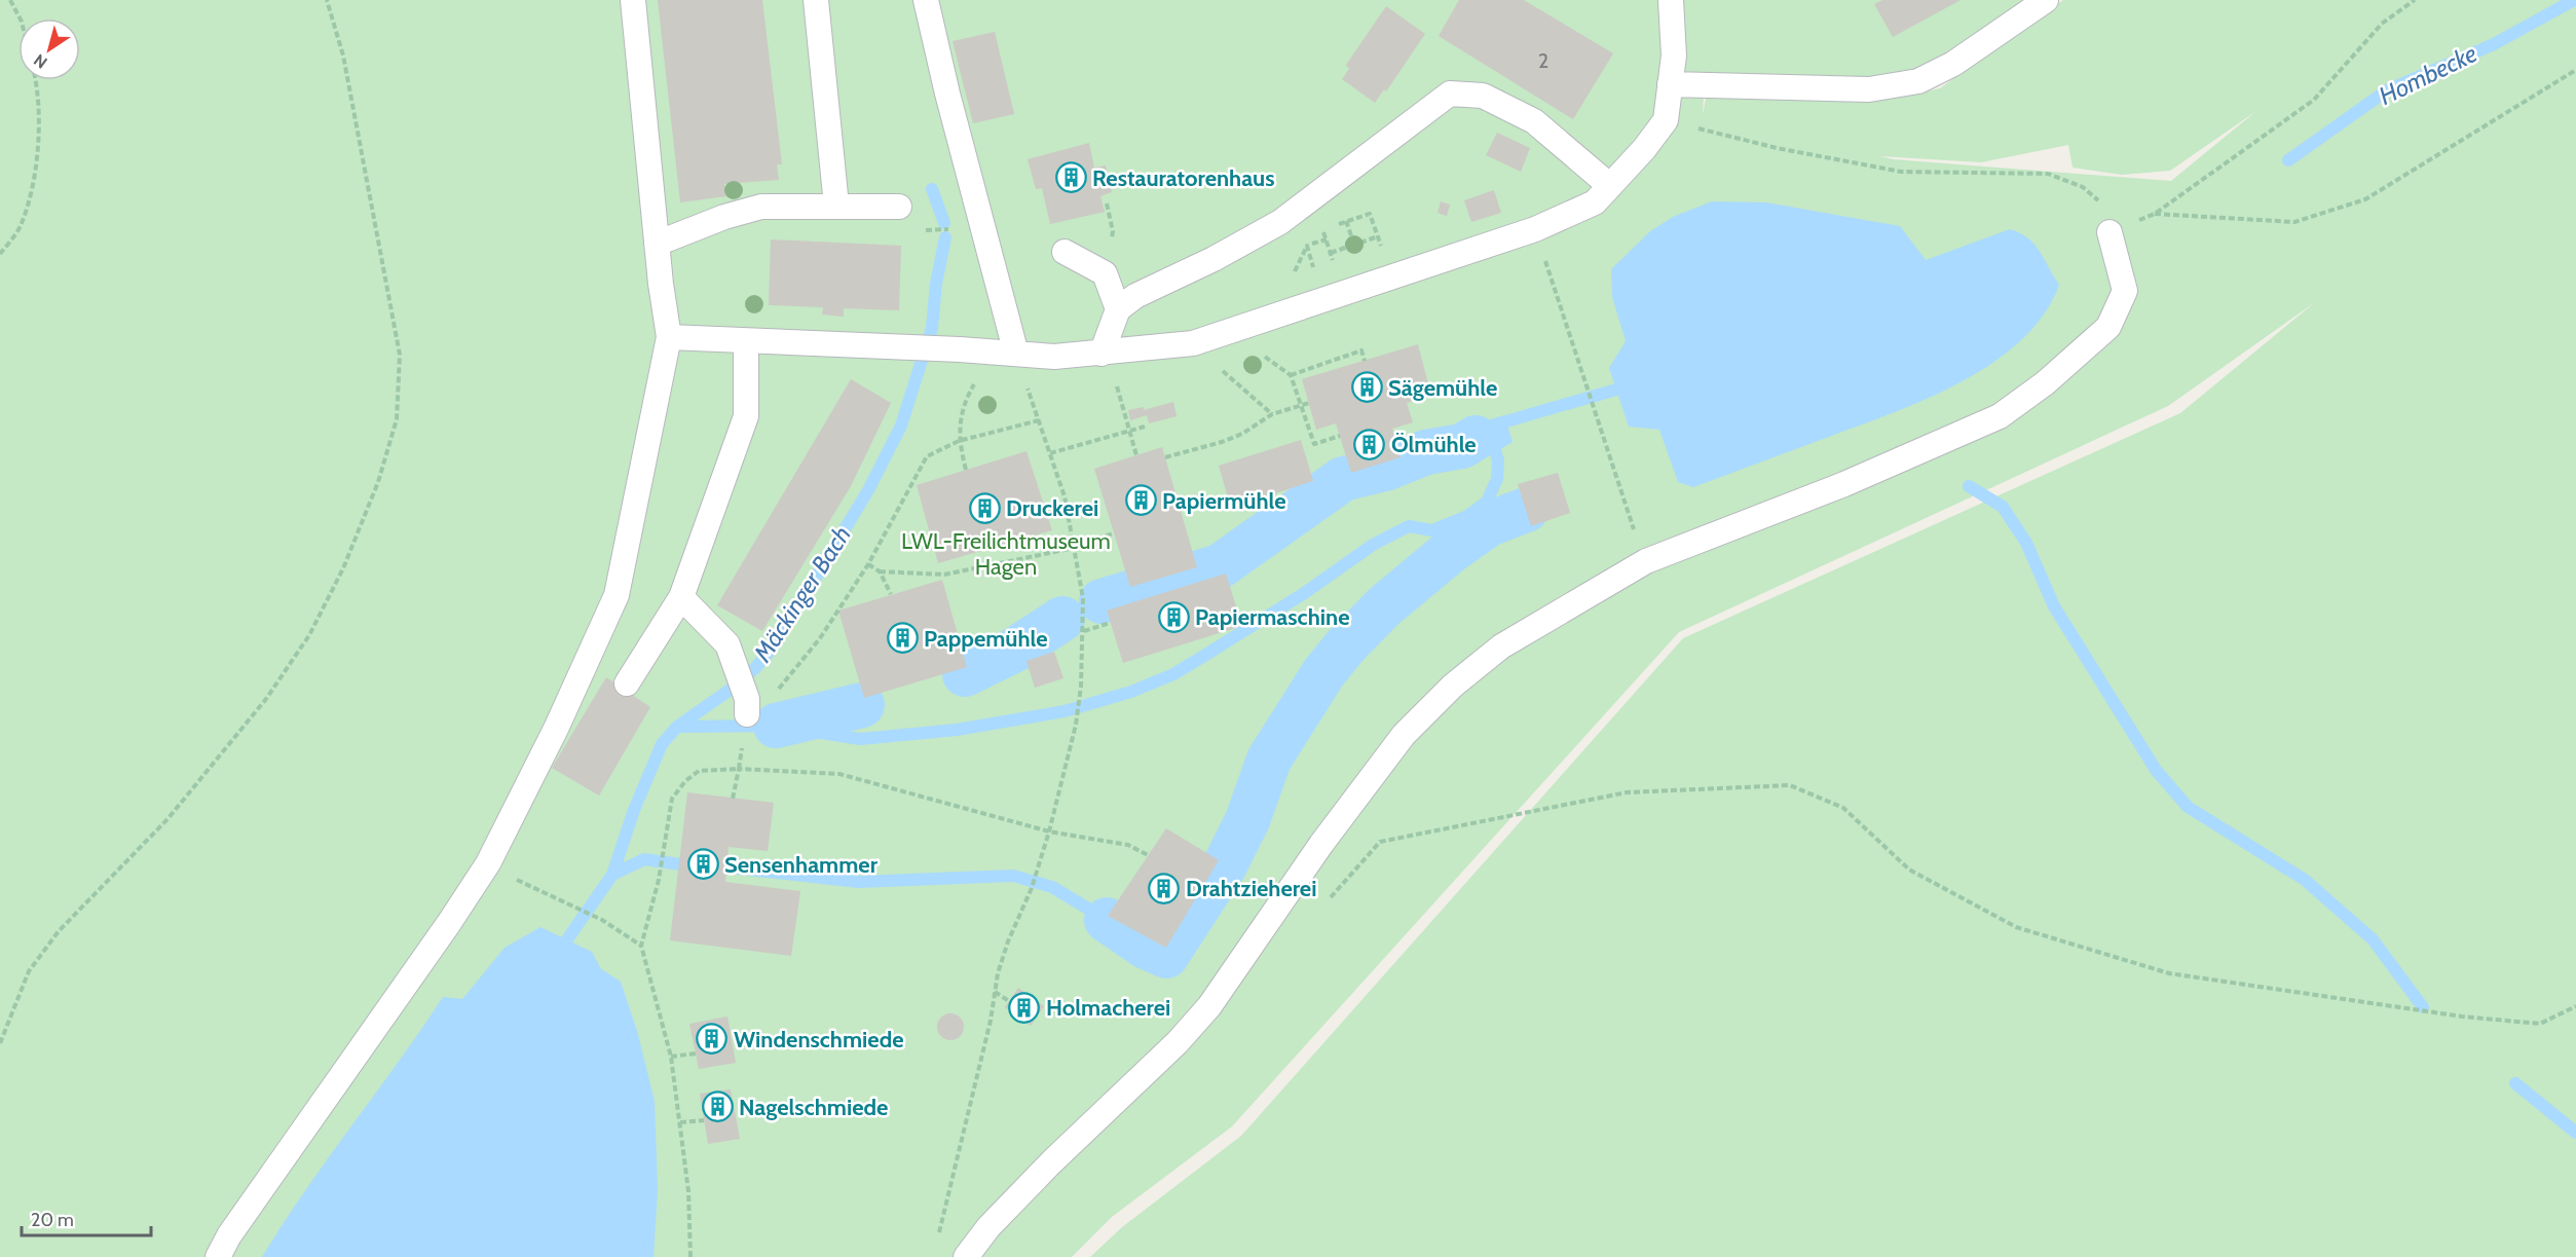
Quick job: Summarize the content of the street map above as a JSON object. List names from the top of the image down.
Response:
{
  "water": ["Hombecke", "Mäckinger Bach"],
  "parks": ["LWL-Freilichtmuseum Hagen"],
  "places": {
    "building": [
      "Restauratorenhaus",
      "Sägemühle",
      "Ölmühle",
      "Papiermühle",
      "Druckerei",
      "Papiermaschine",
      "Pappemühle",
      "Sensenhammer",
      "Drahtzieherei",
      "Holmacherei",
      "Windenschmiede",
      "Nagelschmiede"
    ]
  },
  "house_numbers": ["2"],
  "scale_bar": "20 m",
  "north": "bottom left"
}
